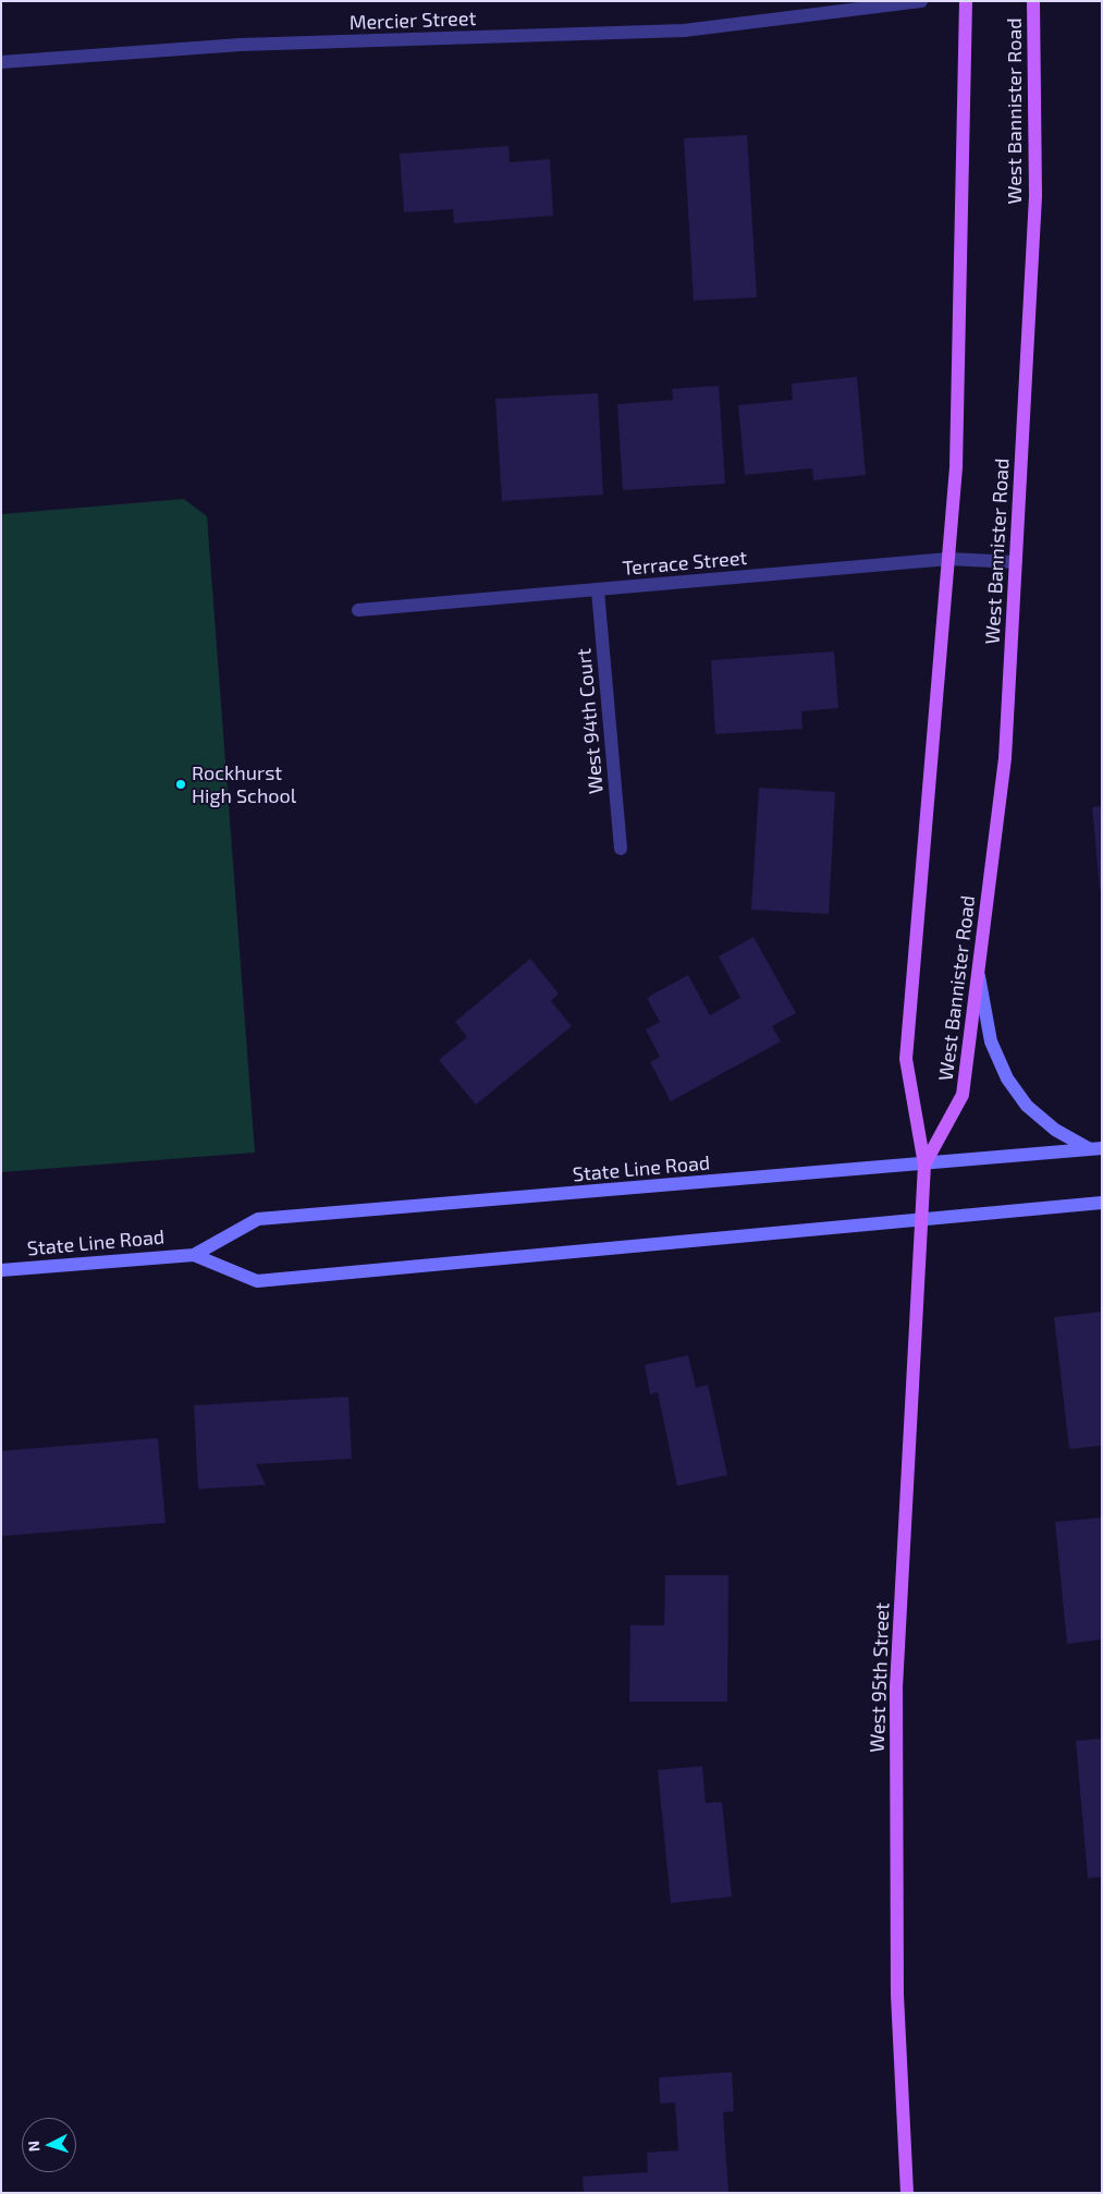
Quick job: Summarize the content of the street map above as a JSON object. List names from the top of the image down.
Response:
{
  "streets": {
    "main road": ["West Bannister Road", "State Line Road", "West 95th Street"],
    "street": ["Mercier Street", "Terrace Street", "West 94th Court"]
  },
  "crossings": [
    ["West Bannister Road", "Terrace Street"],
    ["West Bannister Road", "State Line Road"],
    ["West Bannister Road", "West 95th Street"],
    ["Terrace Street", "West 94th Court"],
    ["State Line Road", "West 95th Street"]
  ],
  "places": ["Rockhurst High School"],
  "north": "left"
}
